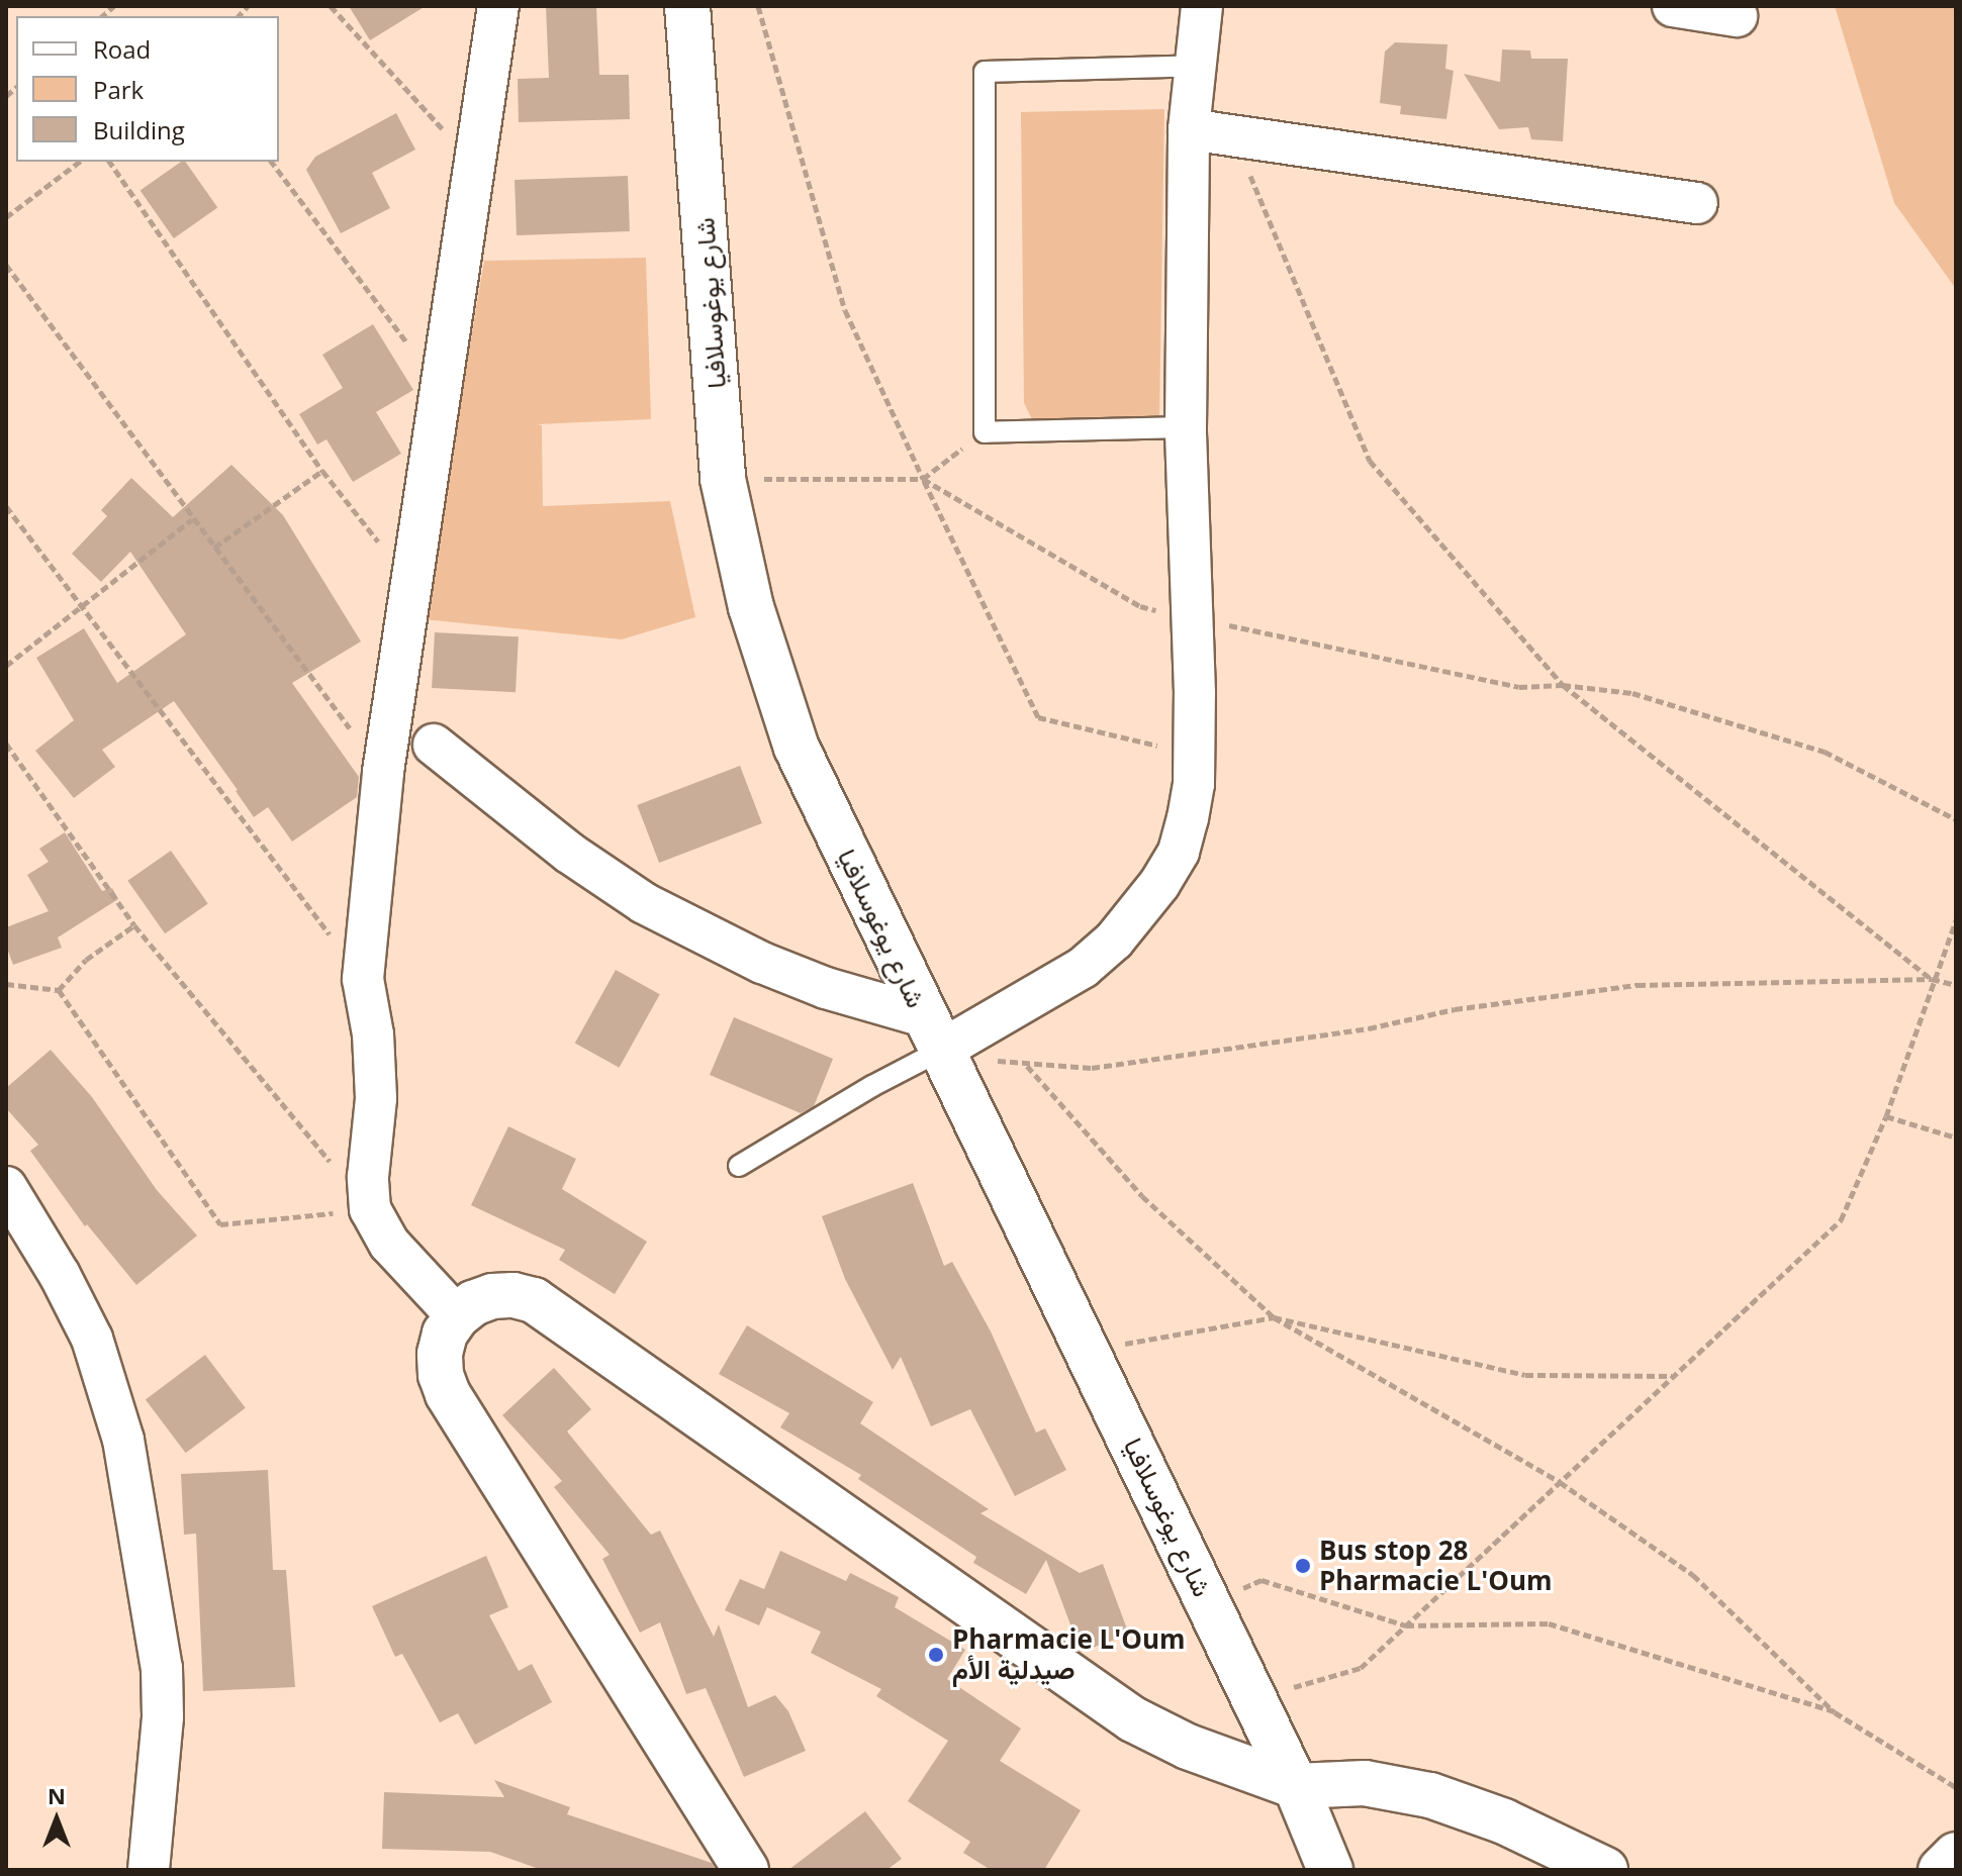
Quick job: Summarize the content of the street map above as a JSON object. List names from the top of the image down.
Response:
{
  "streets": {
    "main road": ["شارع يوغوسلافيا"]
  },
  "places": ["Bus stop 28 Pharmacie L'Oum", "Pharmacie L'Oum صيدلية الأم"],
  "legend": ["Road", "Park", "Building"],
  "north": "top"
}
